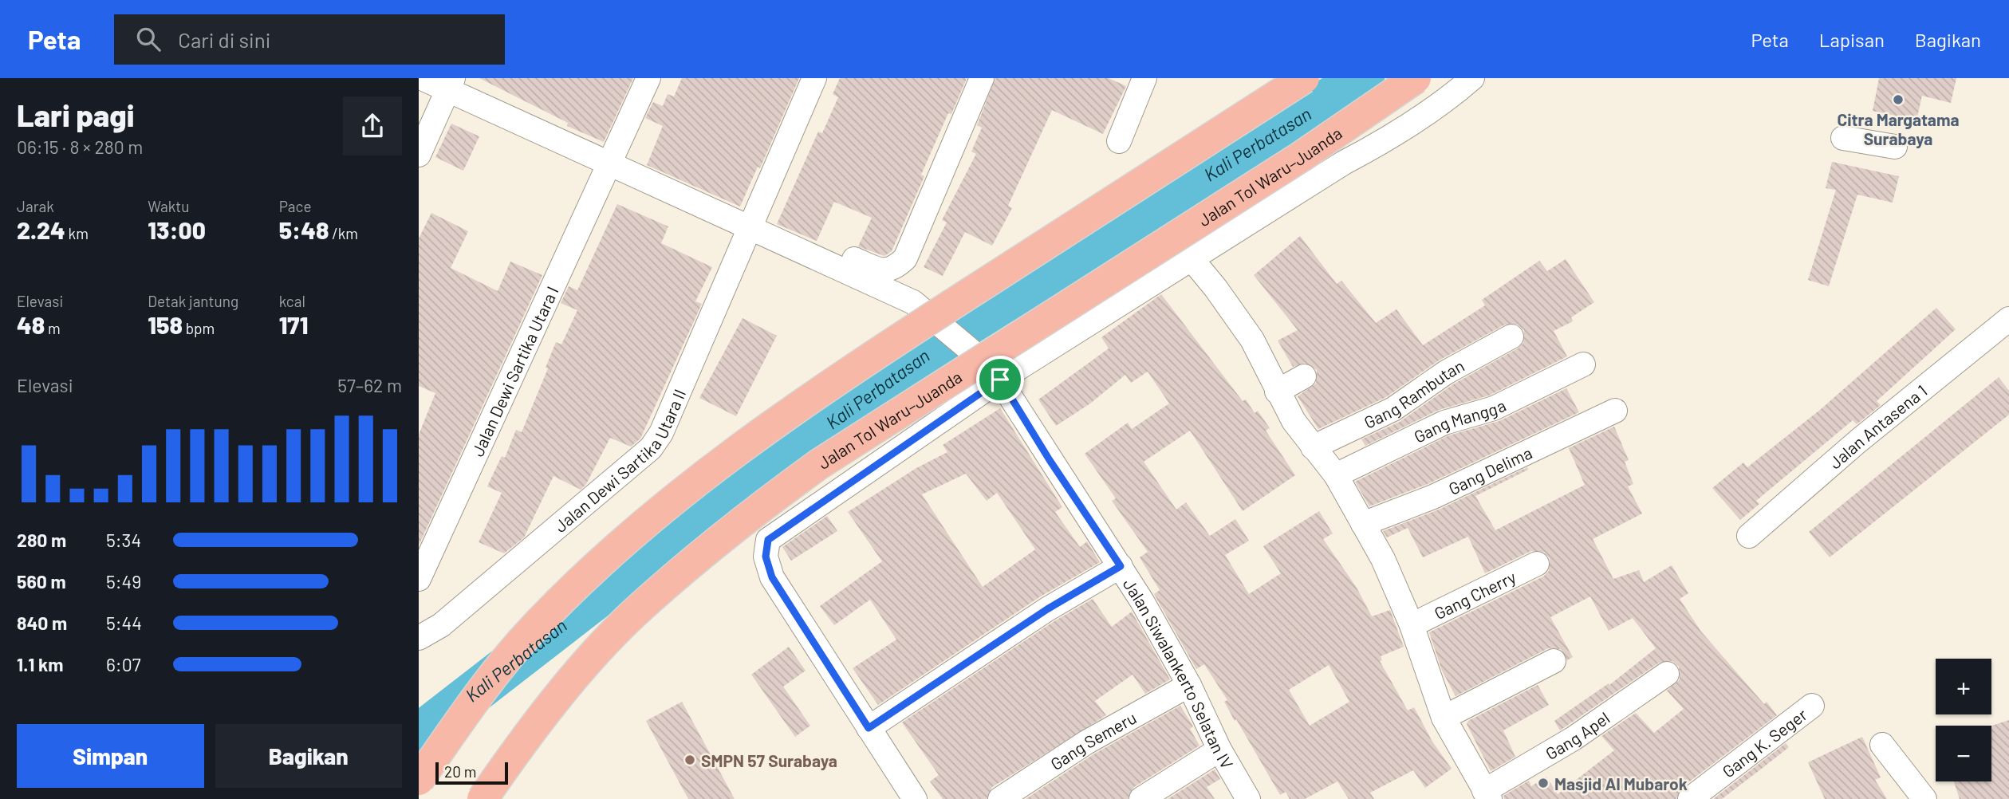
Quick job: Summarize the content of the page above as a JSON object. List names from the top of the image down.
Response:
{
  "streets": {
    "highway": ["Jalan Tol Waru–Juanda"],
    "street": [
      "Jalan Dewi Sartika Utara I",
      "Gang Rambutan",
      "Gang Mangga",
      "Jalan Antasena 1",
      "Jalan Dewi Sartika Utara II",
      "Gang Delima",
      "Gang Cherry",
      "Jalan Siwalankerto Selatan IV",
      "Gang Apel",
      "Gang Semeru",
      "Gang K. Seger"
    ]
  },
  "crossings": [
    ["Jalan Dewi Sartika Utara I", "Jalan Siwalankerto Selatan IV"],
    ["Jalan Dewi Sartika Utara II", "Jalan Siwalankerto Selatan IV"],
    ["Jalan Siwalankerto Selatan IV", "Gang Semeru"]
  ],
  "water": ["Kali Perbatasan"],
  "places": ["Citra Margatama Surabaya", "SMPN 57 Surabaya", "Masjid Al Mubarok"],
  "scale_bar": "20 m",
  "page": {
    "header": "Peta",
    "search": "Cari di sini",
    "nav": ["Peta", "Lapisan", "Bagikan"],
    "heading": ["Lari pagi", "06:15 · 8 × 280 m"],
    "stats": [
      ["Jarak", "2.24 km"],
      ["Waktu", "13:00"],
      ["Pace", "5:48 /km"],
      ["Elevasi", "48 m"],
      ["Detak jantung", "158 bpm"],
      ["kcal", "171"]
    ],
    "chart": ["Elevasi", "57–62 m"],
    "list": [
      {
        "name": "280 m",
        "note": "5:34"
      },
      {
        "name": "560 m",
        "note": "5:49"
      },
      {
        "name": "840 m",
        "note": "5:44"
      },
      {
        "name": "1.1 km",
        "note": "6:07"
      }
    ],
    "map_buttons": ["+", "−"],
    "buttons": ["Simpan", "Bagikan"],
    "scale": "20 m"
  }
}
